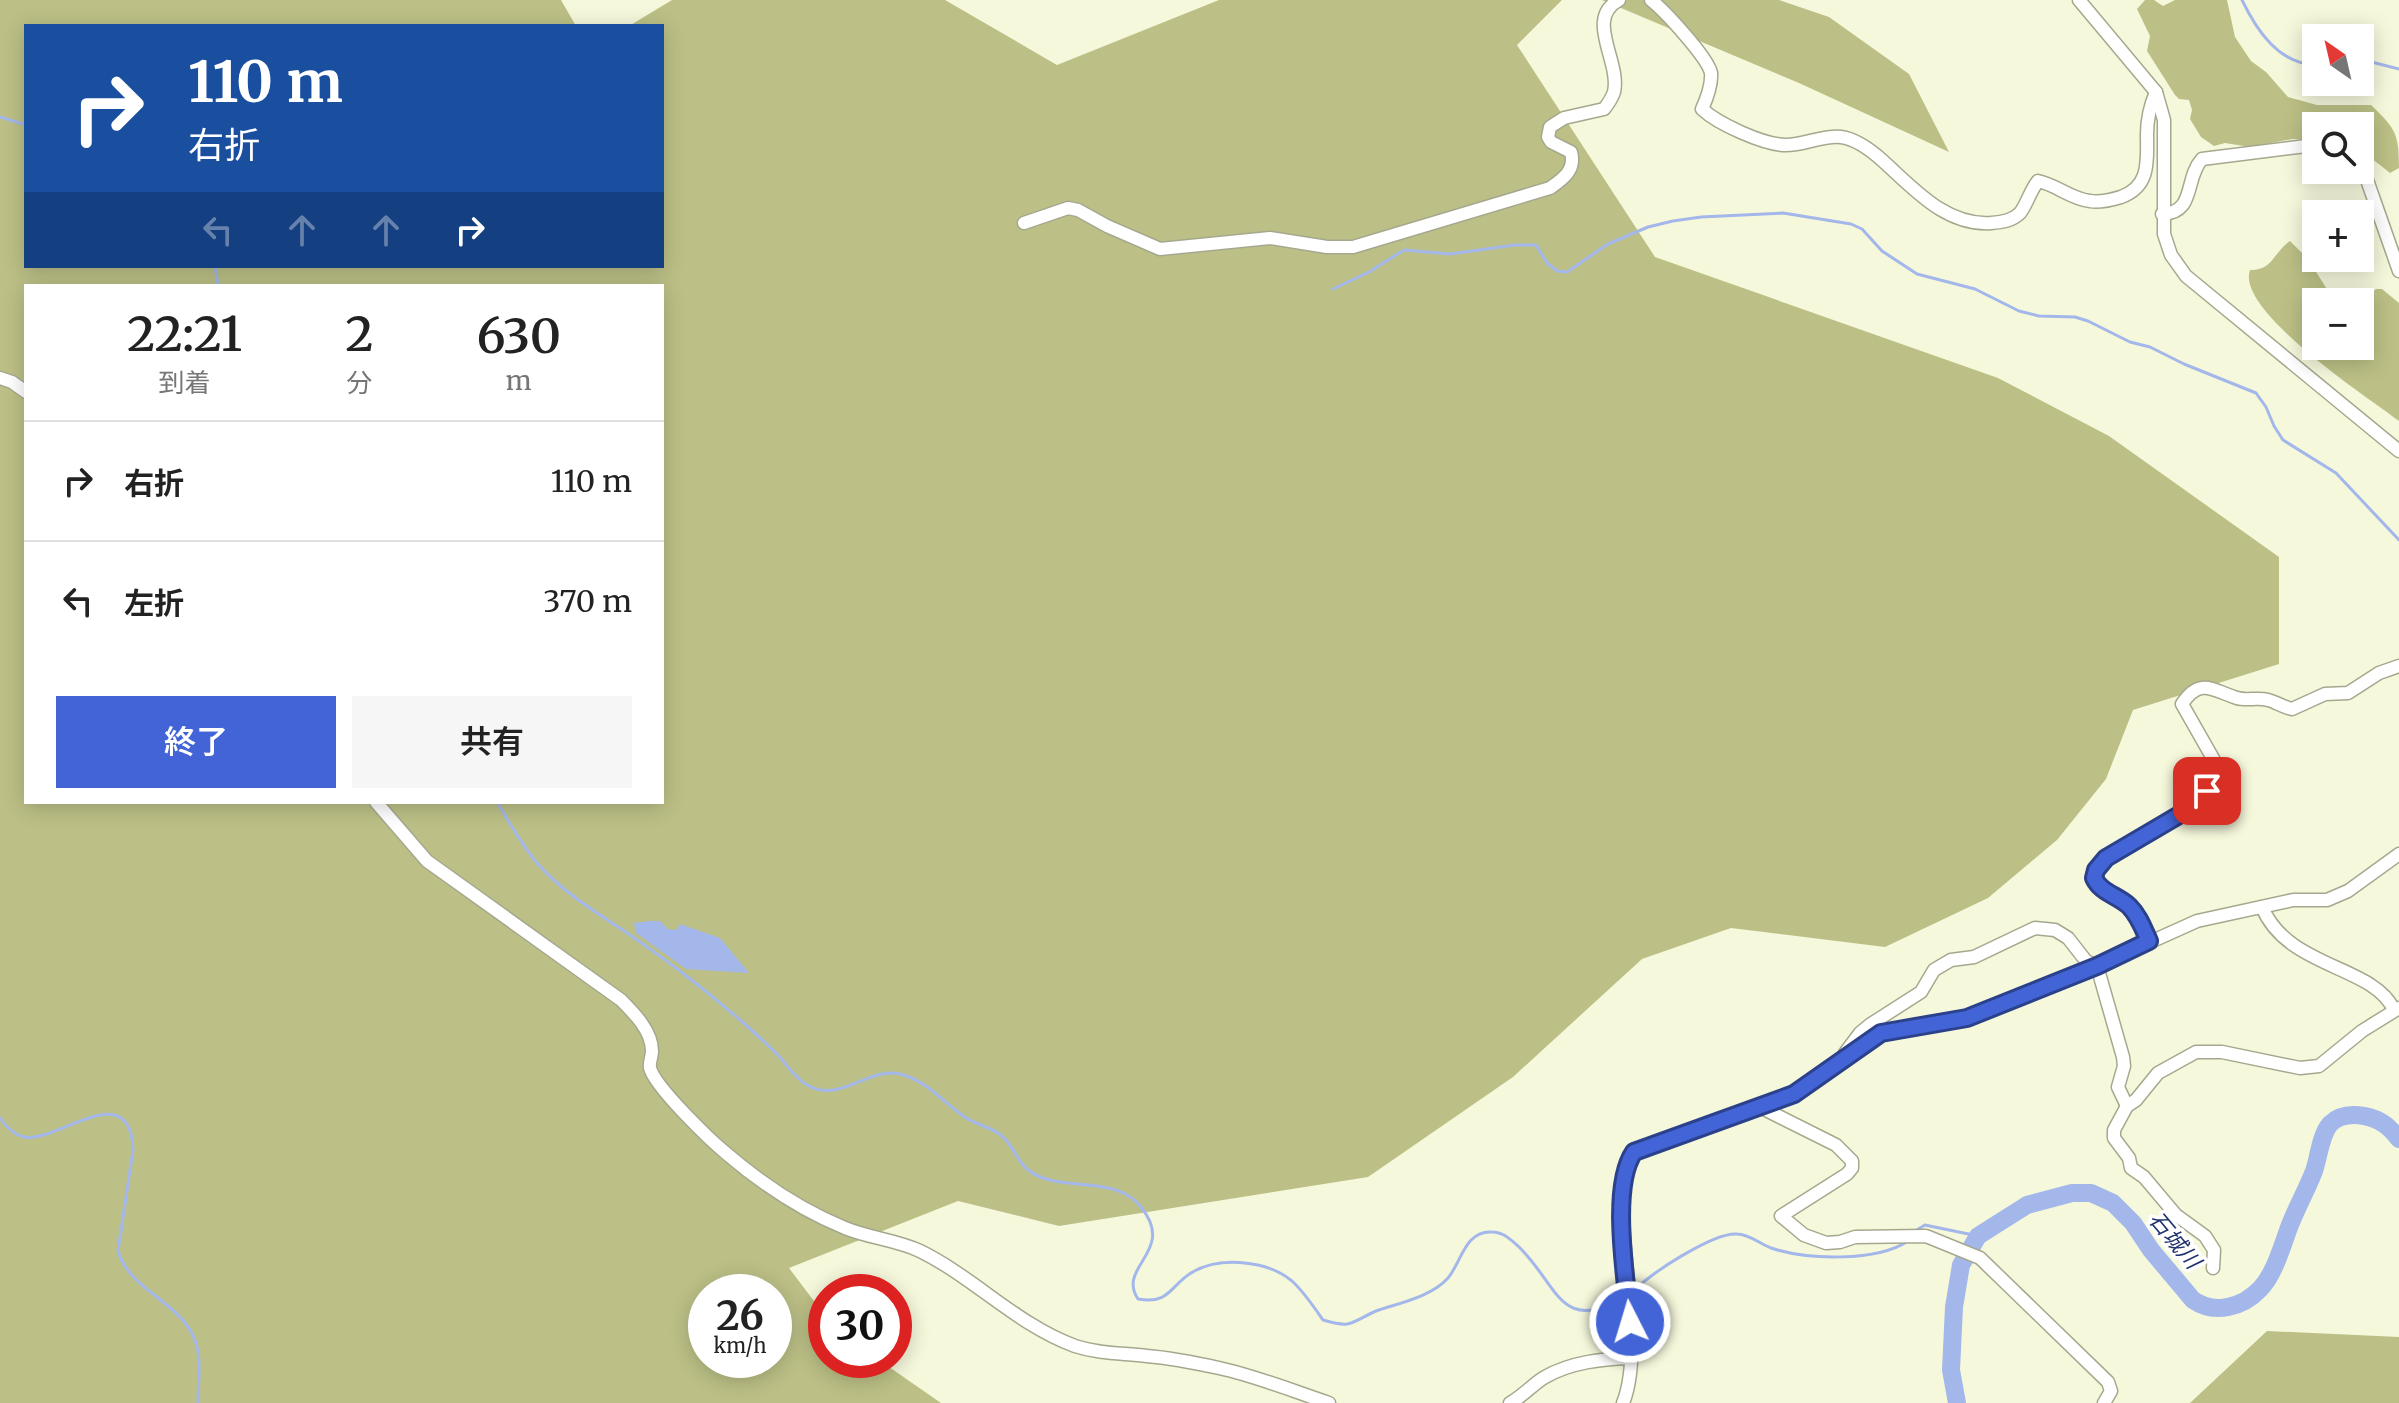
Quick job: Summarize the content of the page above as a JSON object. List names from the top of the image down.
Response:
{
  "water": ["石城川"],
  "north": "top left",
  "page": {
    "map_buttons": ["+", "−"],
    "turn": ["110 m", "右折"],
    "eta": [
      "22:21",
      "到着",
      "2",
      "分",
      "630",
      "m"
    ],
    "list": [
      {
        "name": "右折",
        "value": "110 m"
      },
      {
        "name": "左折",
        "value": "370 m"
      }
    ],
    "buttons": ["終了", "共有"],
    "speed": "26 km/h",
    "limit": "30"
  }
}
